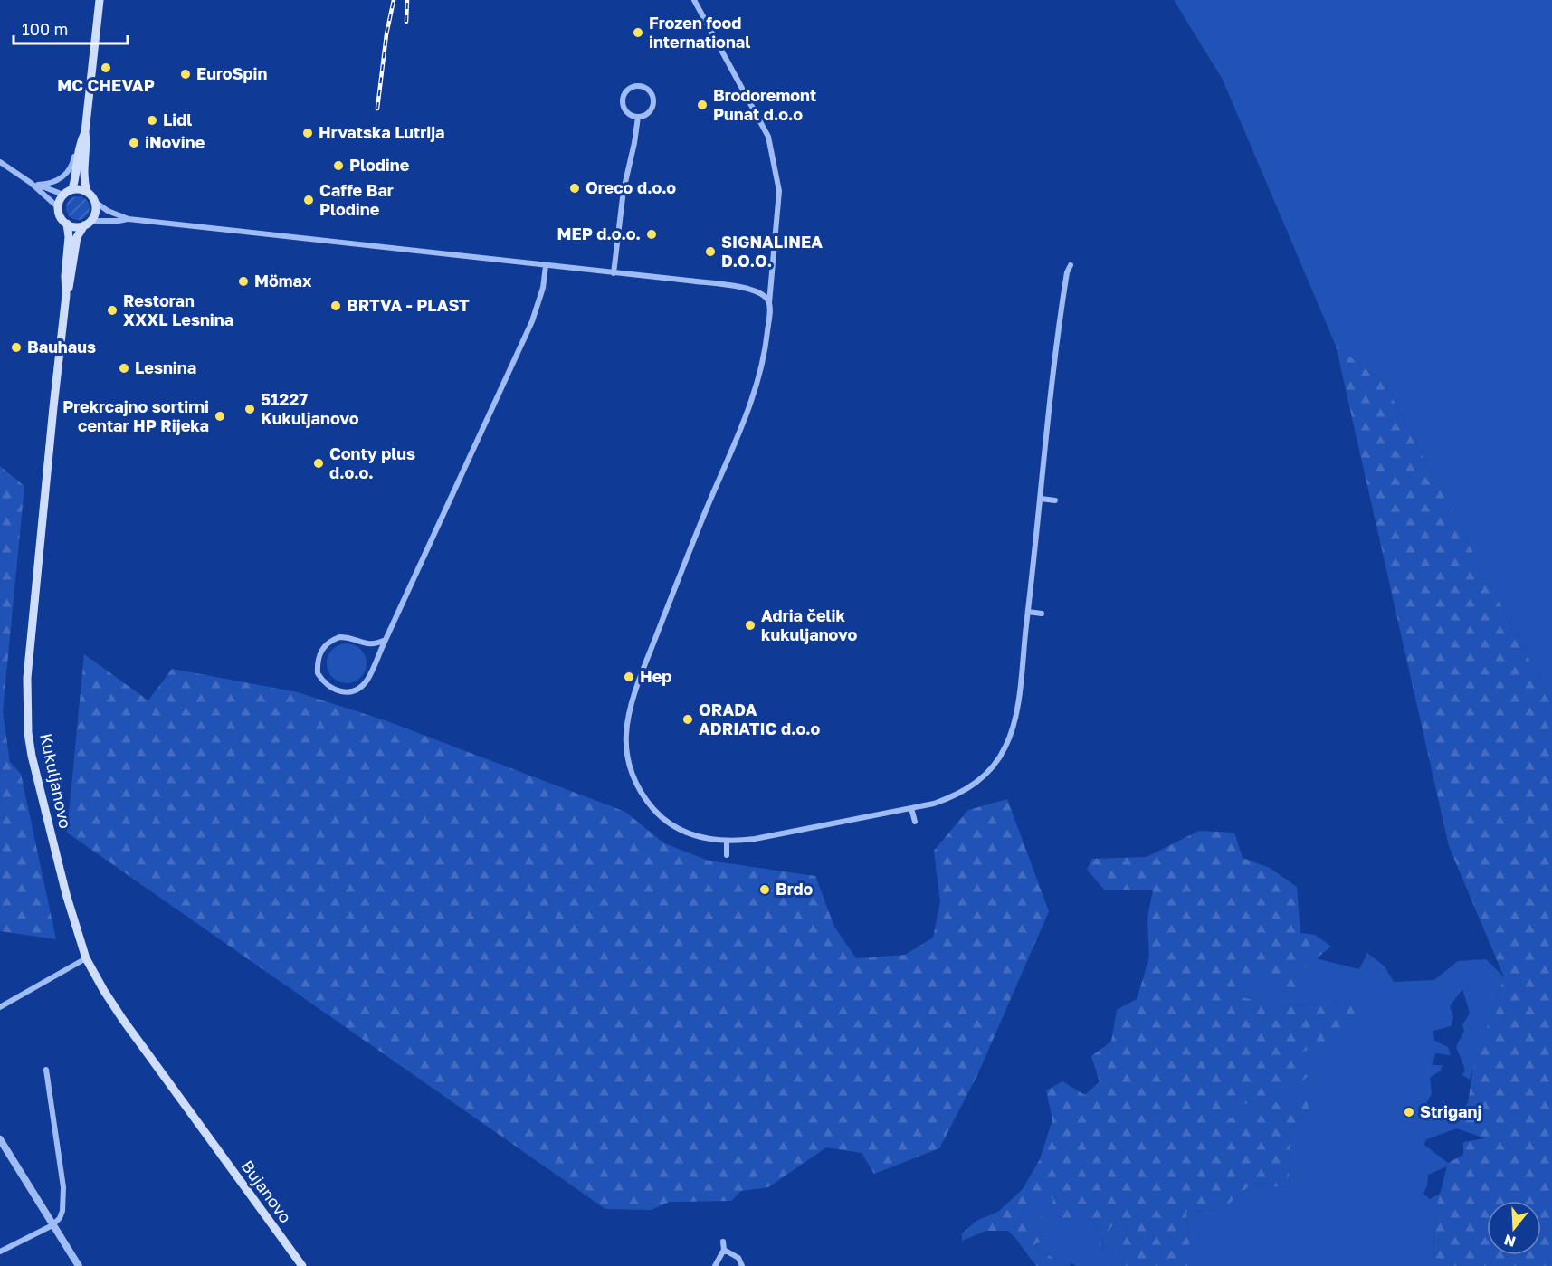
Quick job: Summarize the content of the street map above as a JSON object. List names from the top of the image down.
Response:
{
  "streets": {
    "main road": ["Kukuljanovo", "Bujanovo"]
  },
  "crossings": [
    ["Kukuljanovo", "Bujanovo"]
  ],
  "places": [
    "Frozen food international",
    "MC CHEVAP",
    "EuroSpin",
    "Brodoremont Punat d.o.o",
    "Lidl",
    "Hrvatska Lutrija",
    "iNovine",
    "Plodine",
    "Oreco d.o.o",
    "Caffe Bar Plodine",
    "MEP d.o.o.",
    "SIGNALINEA D.O.O.",
    "Mömax",
    "BRTVA - PLAST",
    "Restoran XXXL Lesnina",
    "Bauhaus",
    "Lesnina",
    "51227 Kukuljanovo",
    "Prekrcajno sortirni centar HP Rijeka",
    "Conty plus d.o.o.",
    "Adria čelik kukuljanovo",
    "Hep",
    "ORADA ADRIATIC d.o.o",
    "Brdo",
    "Striganj"
  ],
  "scale_bar": "100 m",
  "north": "bottom"
}
